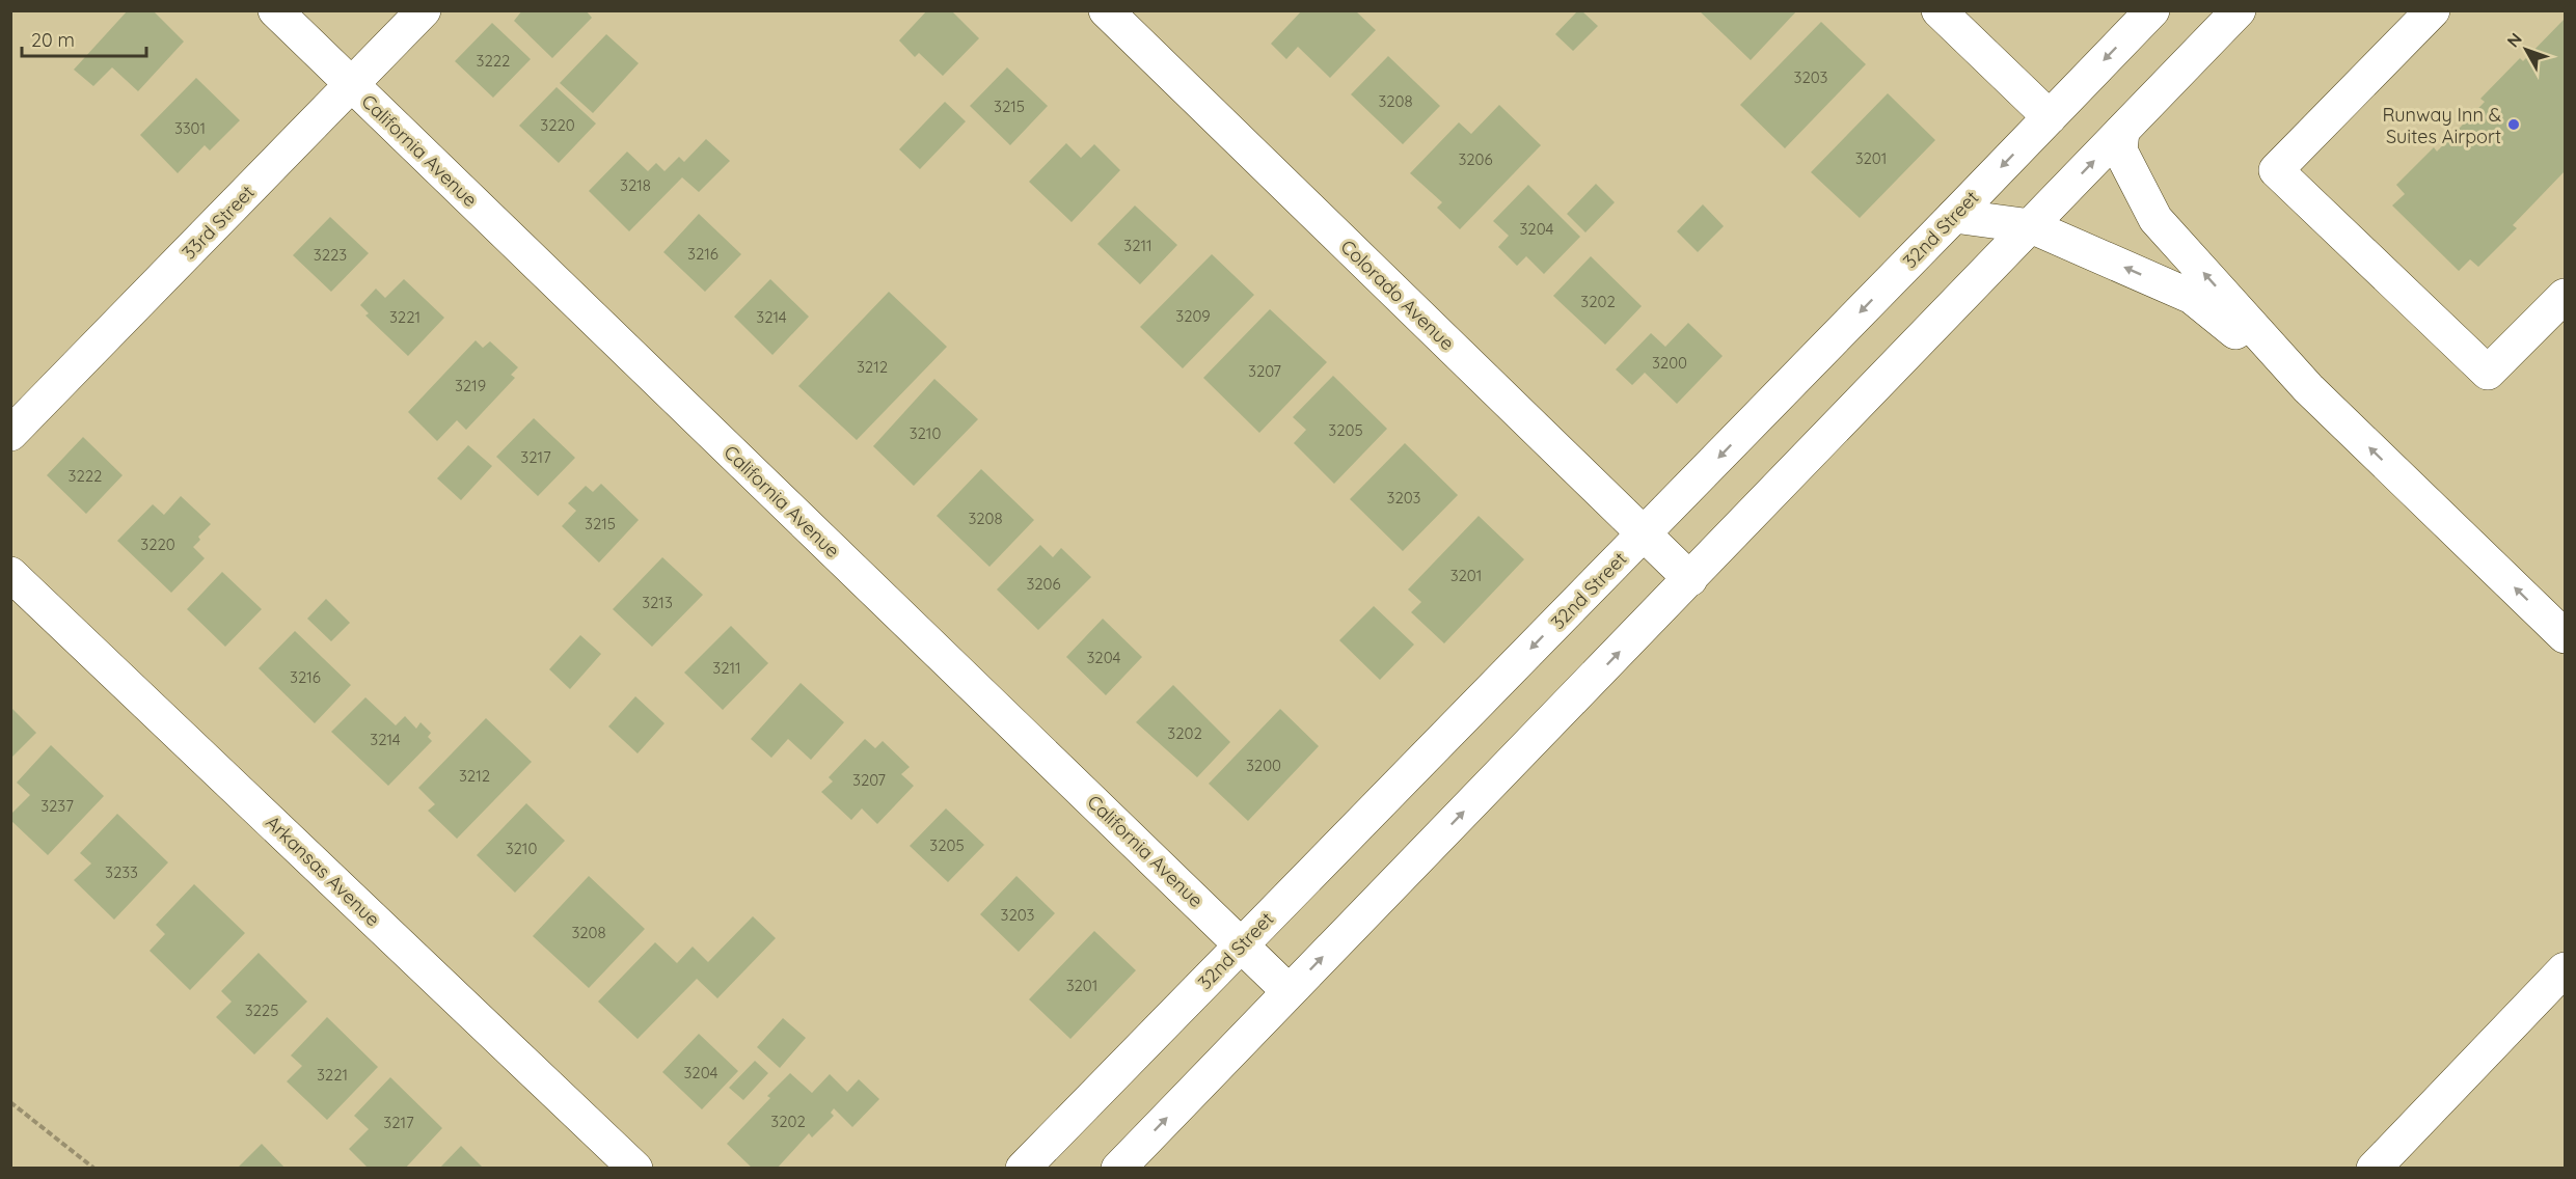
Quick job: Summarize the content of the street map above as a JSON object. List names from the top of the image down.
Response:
{
  "streets": {
    "main road": [
      "California Avenue",
      "33rd Street",
      "32nd Street",
      "Colorado Avenue",
      "Arkansas Avenue"
    ]
  },
  "crossings": [
    ["California Avenue", "33rd Street"],
    ["California Avenue", "32nd Street"],
    ["32nd Street", "Colorado Avenue"]
  ],
  "places": ["Runway Inn & Suites Airport"],
  "house_numbers": [
    "3222",
    "3203",
    "3208",
    "3215",
    "3220",
    "3301",
    "3201",
    "3206",
    "3218",
    "3204",
    "3211",
    "3216",
    "3223",
    "3202",
    "3209",
    "3221",
    "3214",
    "3200",
    "3212",
    "3207",
    "3219",
    "3205",
    "3210",
    "3217",
    "3222",
    "3203",
    "3208",
    "3215",
    "3220",
    "3201",
    "3206",
    "3213",
    "3204",
    "3211",
    "3216",
    "3202",
    "3214",
    "3200",
    "3212",
    "3207",
    "3237",
    "3205",
    "3210",
    "3233",
    "3203",
    "3208",
    "3201",
    "3225",
    "3204",
    "3221",
    "3202",
    "3217"
  ],
  "scale_bar": "20 m",
  "north": "top left"
}
